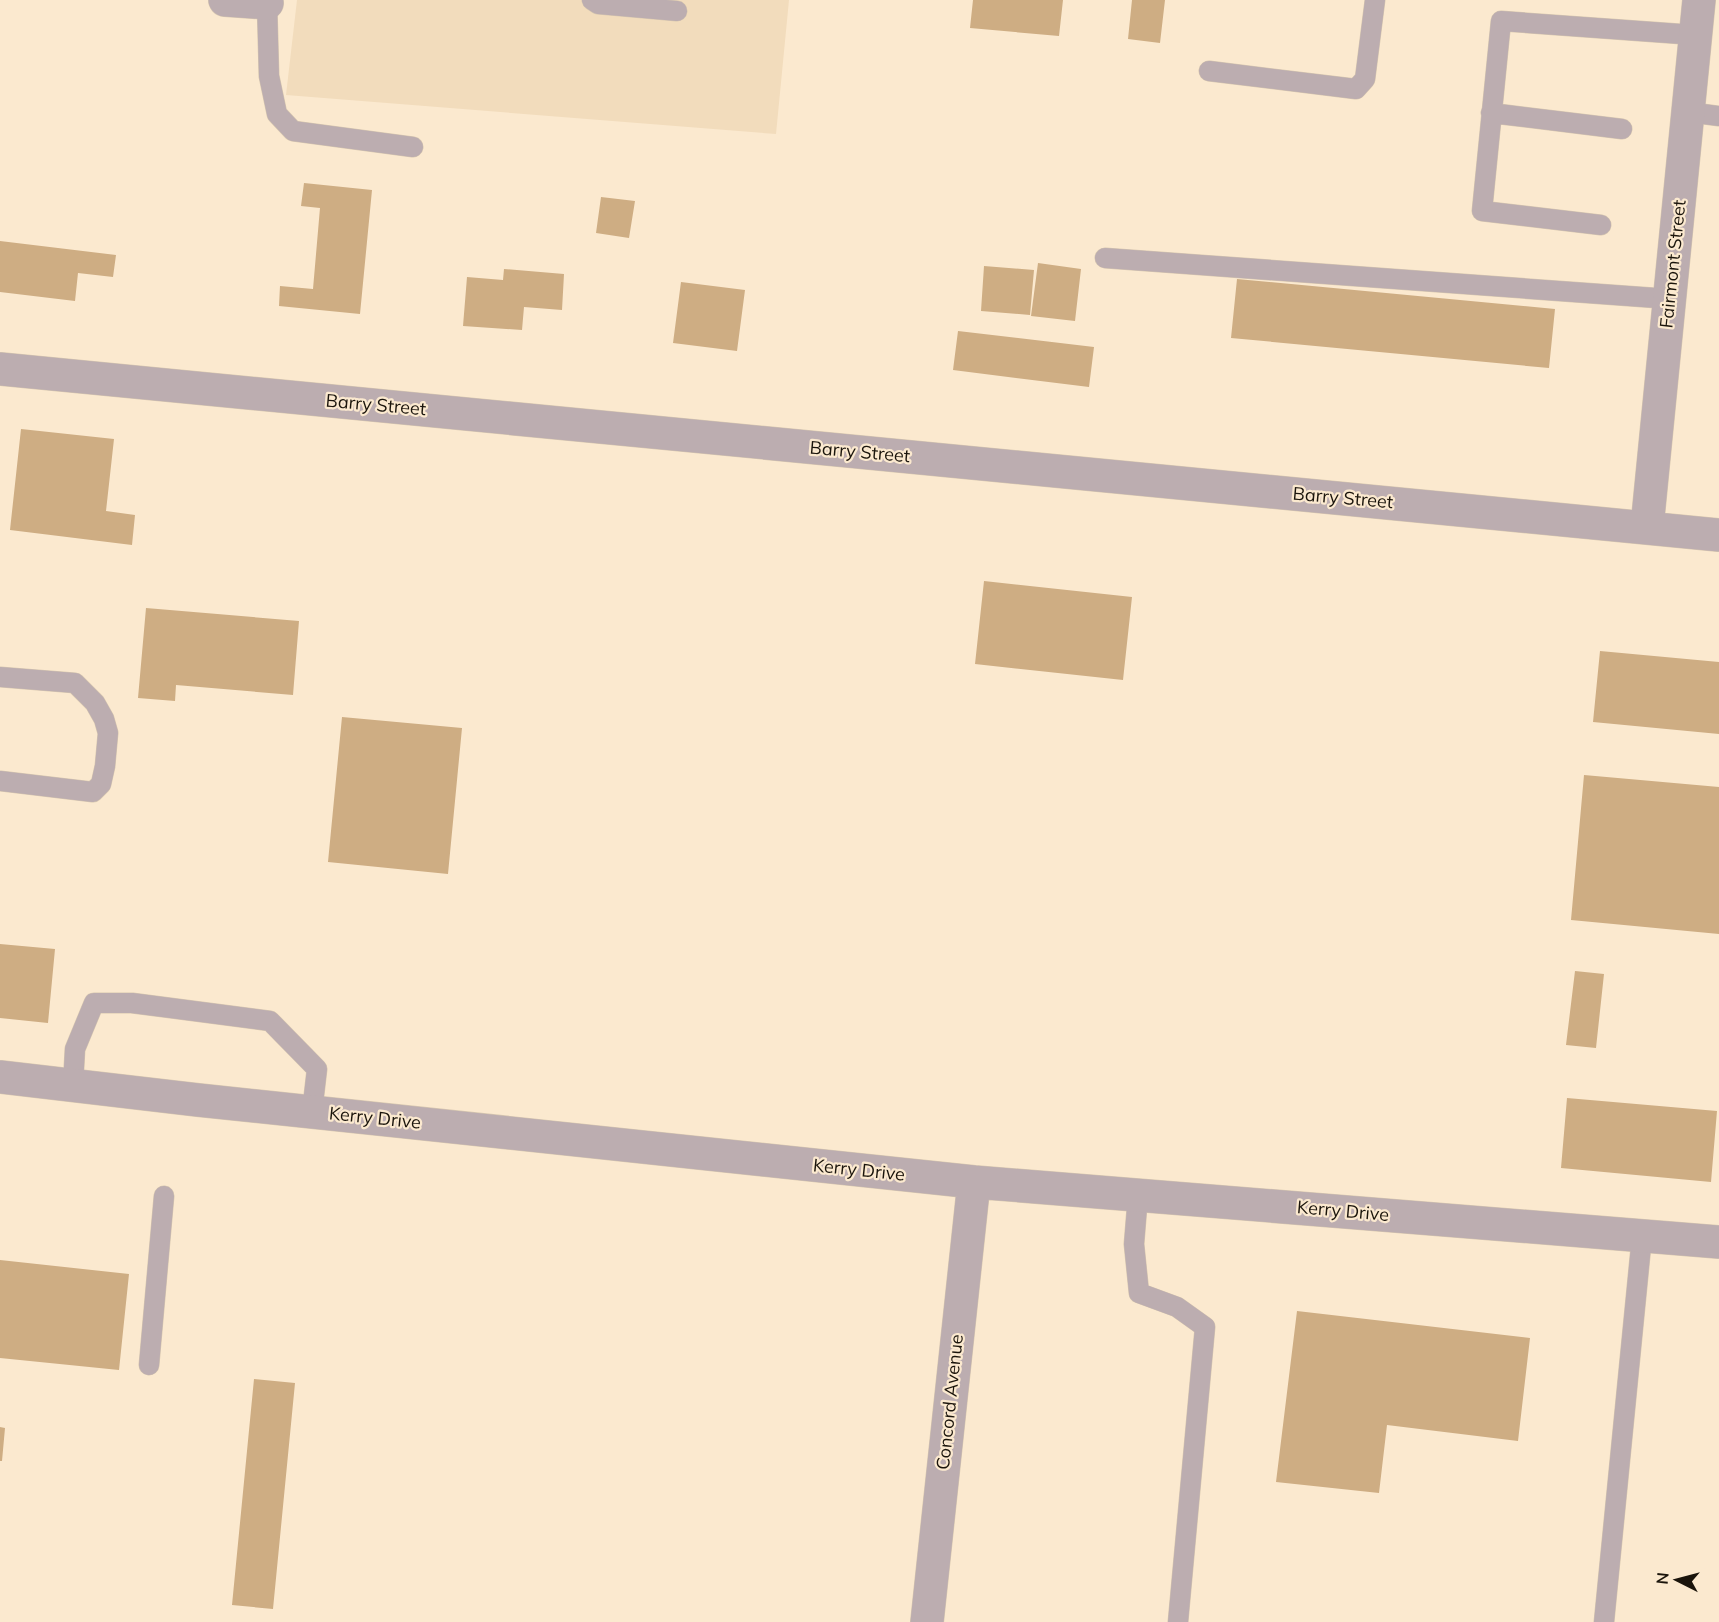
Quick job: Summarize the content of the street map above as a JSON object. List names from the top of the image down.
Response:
{
  "streets": {
    "street": [
      "Fairmont Street",
      "Barry Street",
      "Kerry Drive",
      "Concord Avenue"
    ]
  },
  "crossings": [
    ["Fairmont Street", "Barry Street"],
    ["Kerry Drive", "Concord Avenue"]
  ],
  "north": "left"
}
